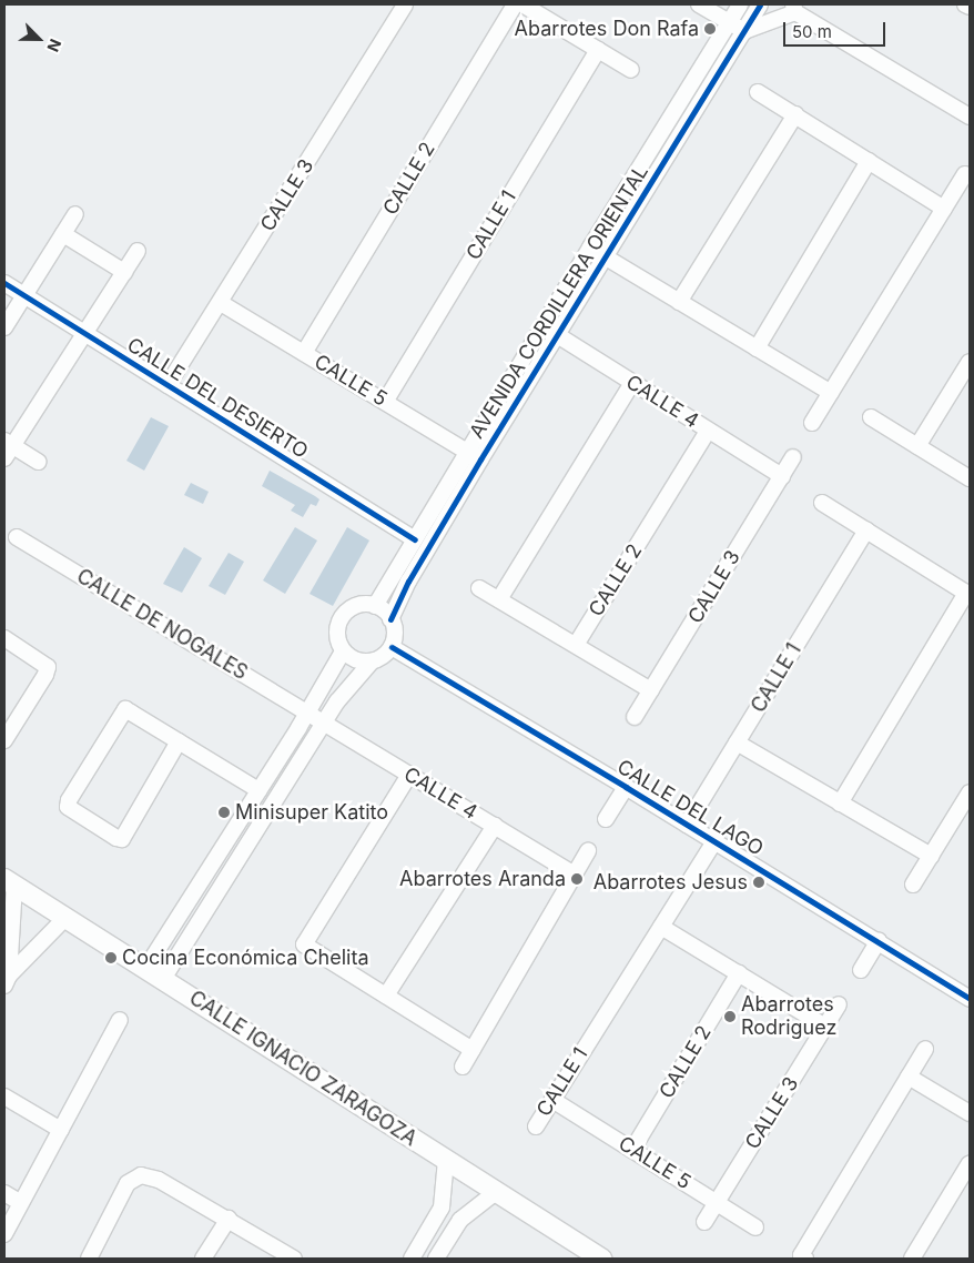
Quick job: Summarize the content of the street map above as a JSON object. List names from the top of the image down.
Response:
{
  "streets": {
    "main road": ["CALLE IGNACIO ZARAGOZA"],
    "street": [
      "CALLE 2",
      "CALLE 3",
      "CALLE 1",
      "AVENIDA CORDILLERA ORIENTAL",
      "CALLE 5",
      "CALLE DEL DESIERTO",
      "CALLE 4",
      "CALLE DE NOGALES",
      "CALLE DEL LAGO"
    ]
  },
  "crossings": [
    ["CALLE 2", "CALLE 5"],
    ["CALLE 2", "CALLE 4"],
    ["CALLE 3", "CALLE 5"],
    ["CALLE 3", "CALLE DEL DESIERTO"],
    ["CALLE 3", "CALLE 4"],
    ["CALLE 1", "CALLE 5"],
    ["CALLE 1", "CALLE DEL LAGO"],
    ["AVENIDA CORDILLERA ORIENTAL", "CALLE 5"],
    ["AVENIDA CORDILLERA ORIENTAL", "CALLE DEL DESIERTO"],
    ["AVENIDA CORDILLERA ORIENTAL", "CALLE 4"],
    ["AVENIDA CORDILLERA ORIENTAL", "CALLE DEL LAGO"],
    ["CALLE 4", "CALLE DE NOGALES"]
  ],
  "places": [
    "Abarrotes Don Rafa",
    "Minisuper Katito",
    "Abarrotes Aranda",
    "Abarrotes Jesus",
    "Cocina Económica Chelita",
    "Abarrotes Rodriguez"
  ],
  "scale_bar": "50 m",
  "north": "bottom right"
}
